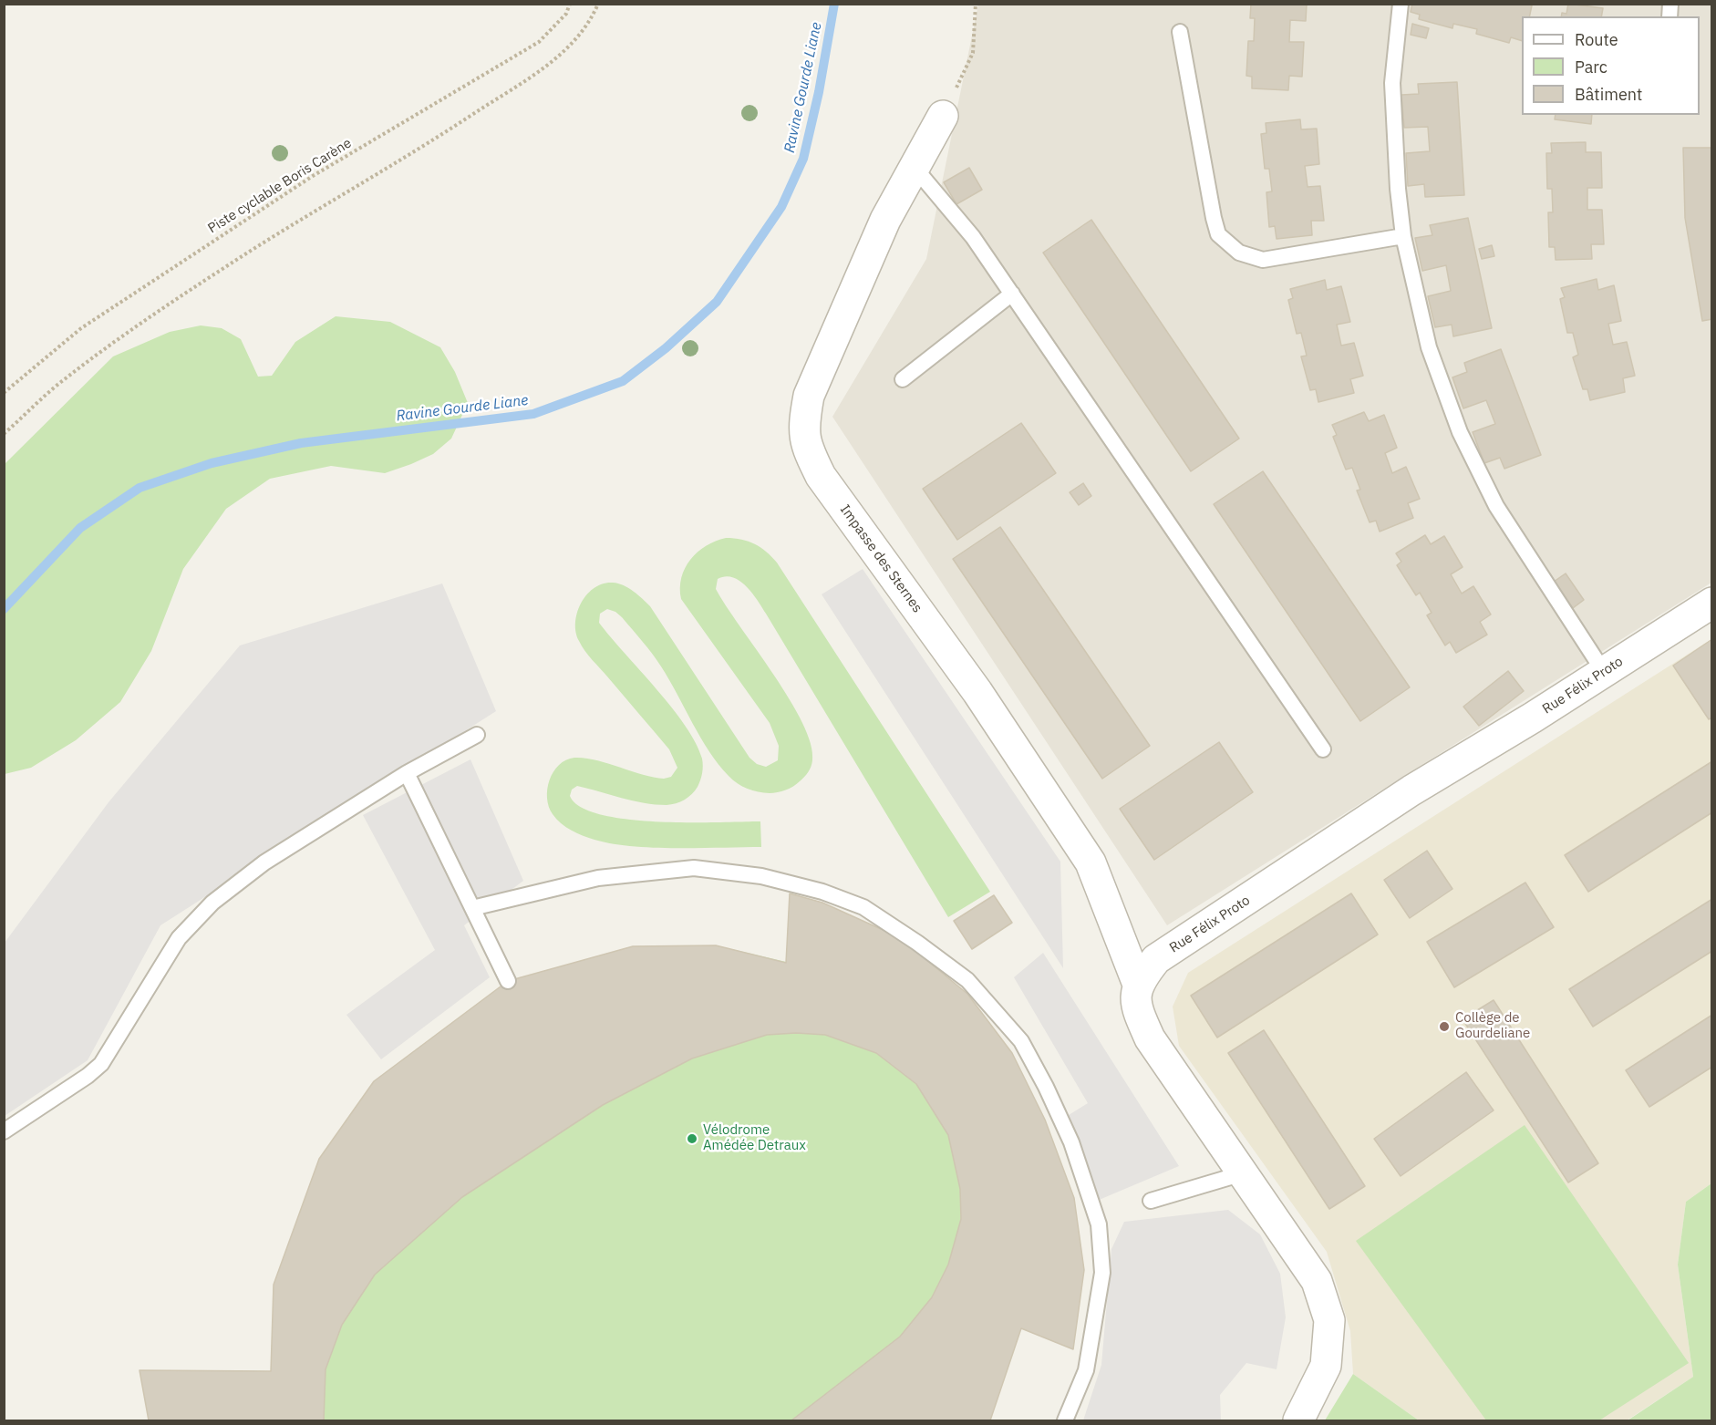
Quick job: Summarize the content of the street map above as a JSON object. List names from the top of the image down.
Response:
{
  "streets": {
    "street": ["Impasse des Sternes", "Rue Félix Proto"],
    "path": ["Piste cyclable Boris Carène"]
  },
  "crossings": [
    ["Impasse des Sternes", "Rue Félix Proto"]
  ],
  "water": ["Ravine Gourde Liane"],
  "places": ["Collège de Gourdeliane", "Vélodrome Amédée Detraux"],
  "legend": ["Route", "Parc", "Bâtiment"]
}
